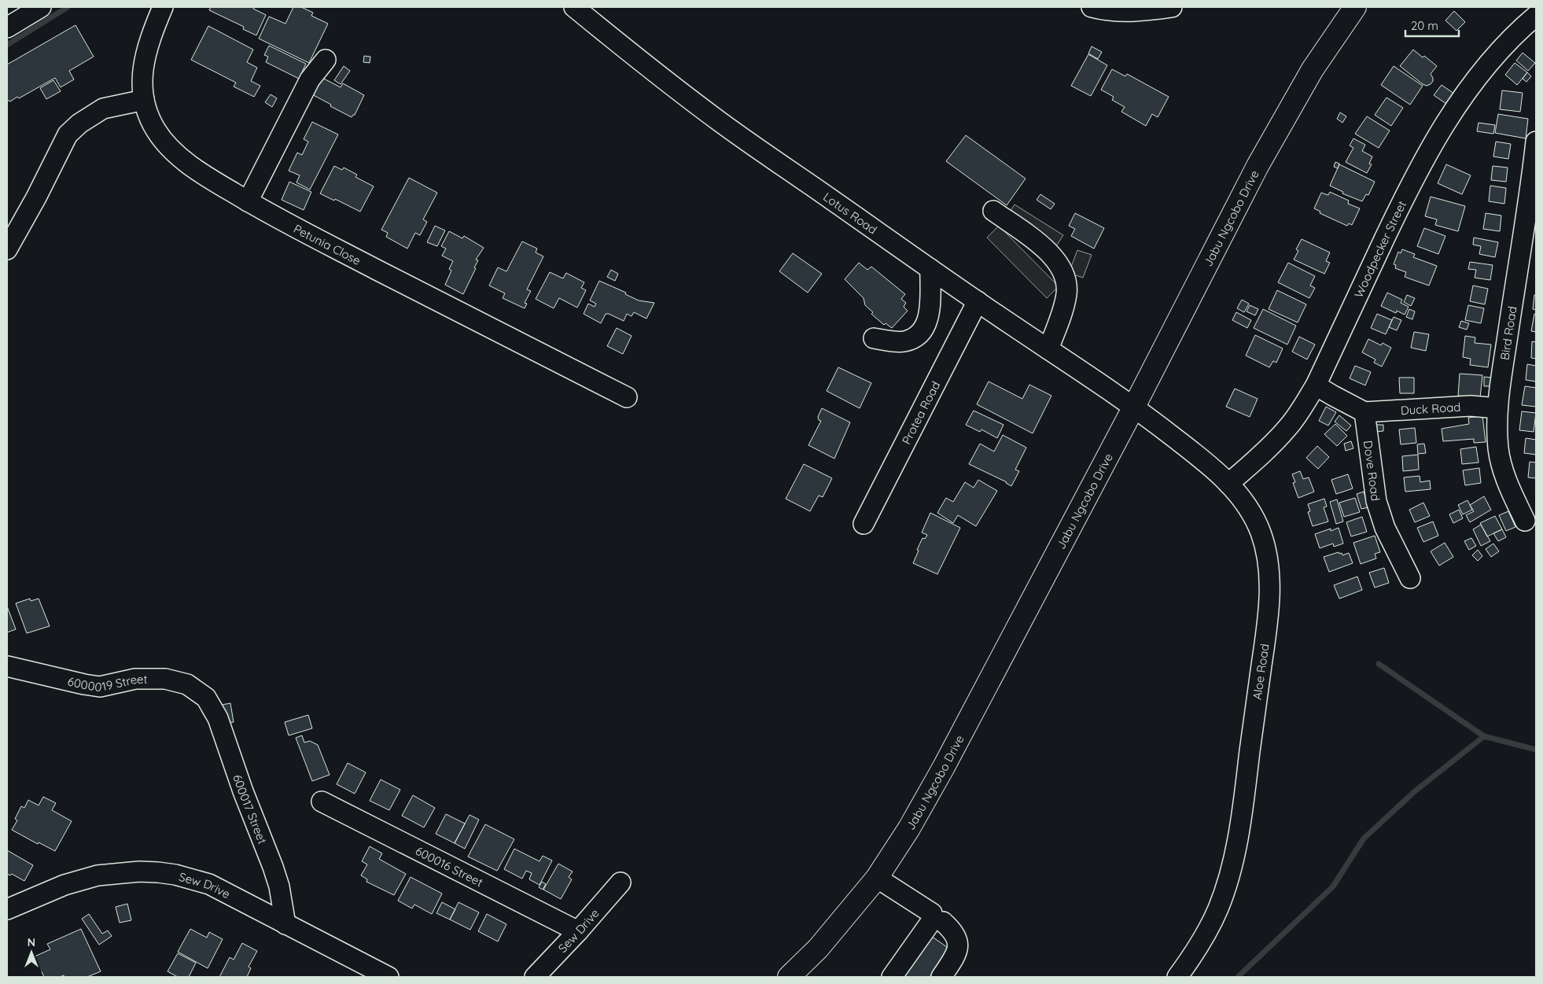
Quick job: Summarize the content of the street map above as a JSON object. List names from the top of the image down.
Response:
{
  "streets": {
    "main road": ["Jabu Ngcobo Drive"],
    "street": [
      "Lotus Road",
      "Petunia Close",
      "Woodpecker Street",
      "Bird Road",
      "Duck Road",
      "Protea Road",
      "Dove Road",
      "Aloe Road",
      "6000019 Street",
      "600017 Street",
      "600016 Street",
      "Sew Drive"
    ]
  },
  "crossings": [
    ["Lotus Road", "Jabu Ngcobo Drive"],
    ["Lotus Road", "Protea Road"],
    ["Lotus Road", "Aloe Road"],
    ["Jabu Ngcobo Drive", "Aloe Road"],
    ["Woodpecker Street", "Aloe Road"],
    ["Bird Road", "Duck Road"],
    ["Duck Road", "Dove Road"],
    ["6000019 Street", "600017 Street"],
    ["600017 Street", "Sew Drive"],
    ["600016 Street", "Sew Drive"]
  ],
  "scale_bar": "20 m",
  "north": "top"
}
